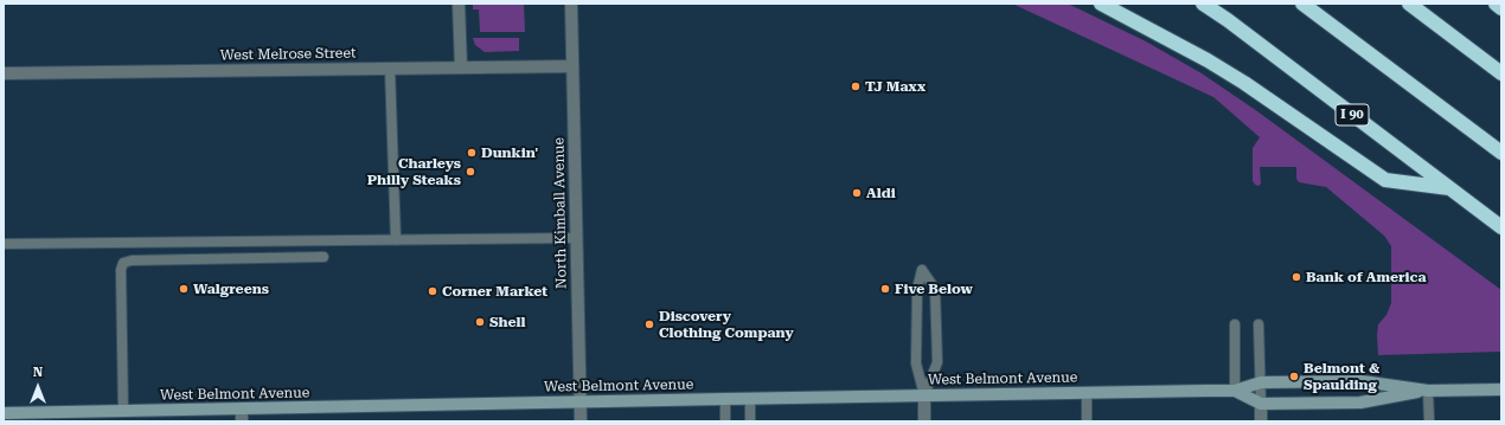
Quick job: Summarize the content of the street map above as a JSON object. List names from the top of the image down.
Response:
{
  "streets": {
    "highway": ["I 90"],
    "main road": ["West Belmont Avenue"],
    "street": ["West Melrose Street", "North Kimball Avenue"]
  },
  "crossings": [
    ["West Melrose Street", "North Kimball Avenue"],
    ["North Kimball Avenue", "West Belmont Avenue"]
  ],
  "places": [
    "TJ Maxx",
    "Dunkin'",
    "Charleys Philly Steaks",
    "Aldi",
    "Bank of America",
    "Walgreens",
    "Five Below",
    "Corner Market",
    "Shell",
    "Discovery Clothing Company",
    "Belmont & Spaulding"
  ],
  "north": "top"
}
